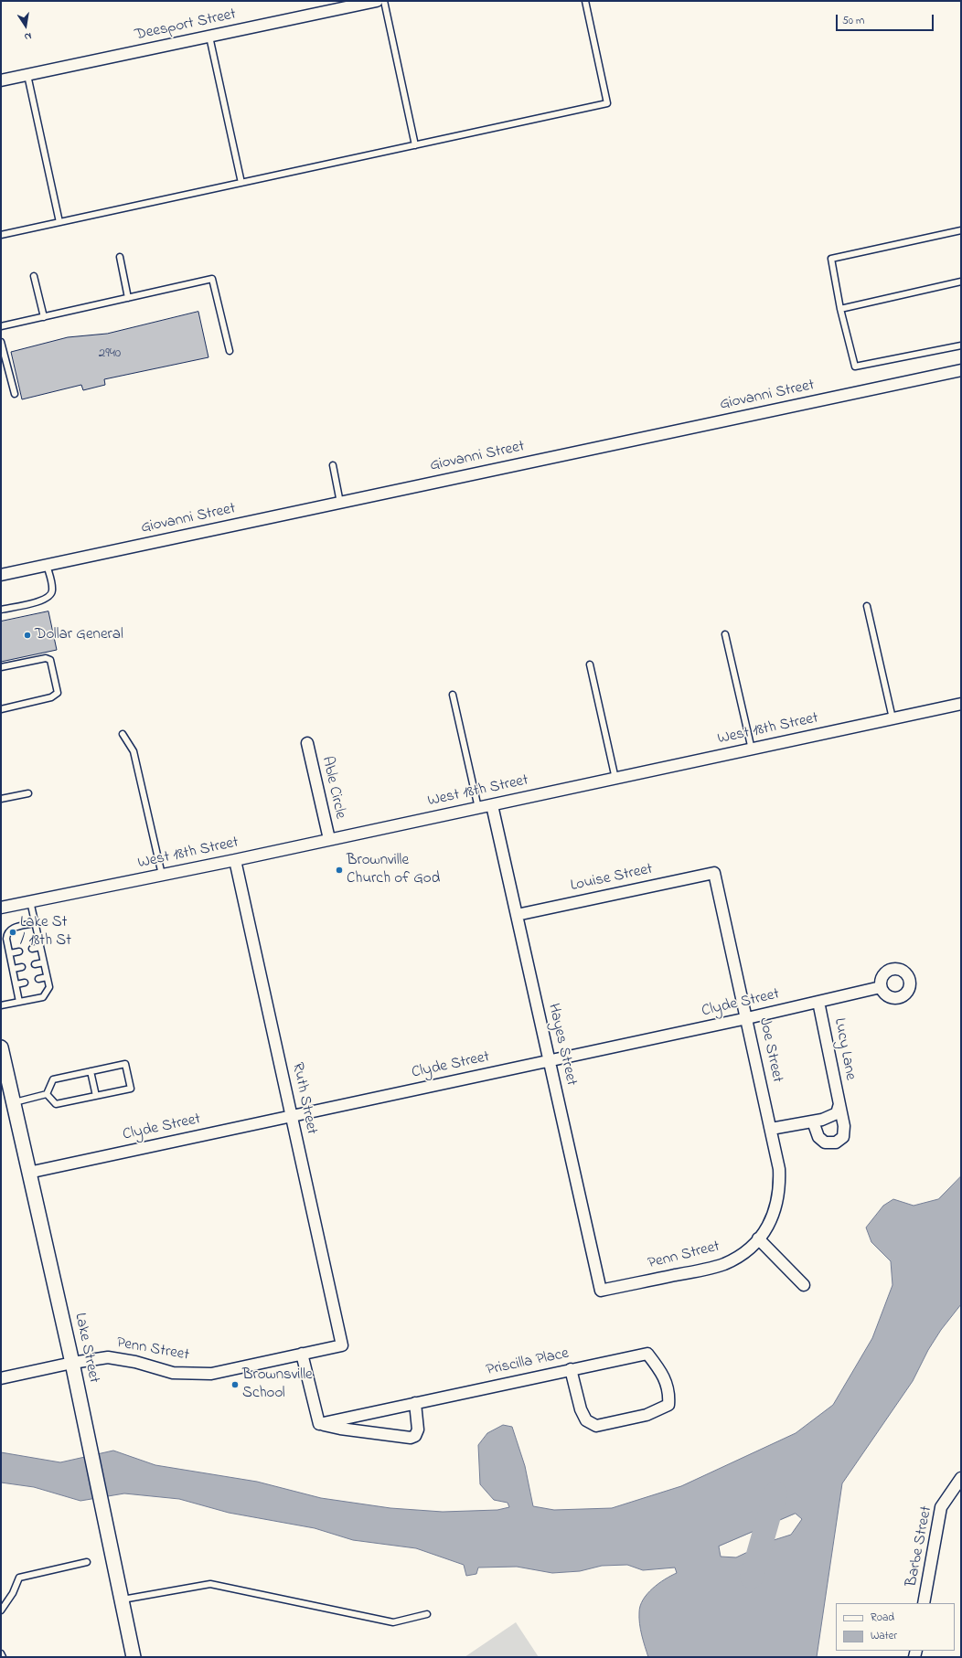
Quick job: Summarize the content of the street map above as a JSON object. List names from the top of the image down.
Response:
{
  "streets": {
    "street": [
      "Deesport Street",
      "Giovanni Street",
      "West 18th Street",
      "Able Circle",
      "Louise Street",
      "Clyde Street",
      "Hayes Street",
      "Lucy Lane",
      "Joe Street",
      "Ruth Street",
      "Penn Street",
      "Lake Street",
      "Priscilla Place",
      "Barbe Street"
    ]
  },
  "crossings": [
    ["West 18th Street", "Able Circle"],
    ["West 18th Street", "Hayes Street"],
    ["West 18th Street", "Ruth Street"],
    ["Louise Street", "Hayes Street"],
    ["Louise Street", "Joe Street"],
    ["Clyde Street", "Hayes Street"],
    ["Clyde Street", "Lucy Lane"],
    ["Clyde Street", "Joe Street"],
    ["Clyde Street", "Ruth Street"],
    ["Clyde Street", "Lake Street"],
    ["Hayes Street", "Penn Street"],
    ["Lucy Lane", "Joe Street"],
    ["Joe Street", "Penn Street"],
    ["Ruth Street", "Penn Street"],
    ["Penn Street", "Lake Street"]
  ],
  "places": [
    "Dollar General",
    "Brownville Church of God",
    "Lake St / 18th St",
    "Brownsville School"
  ],
  "house_numbers": ["2940"],
  "legend": ["Road", "Water"],
  "scale_bar": "50 m",
  "north": "bottom"
}
